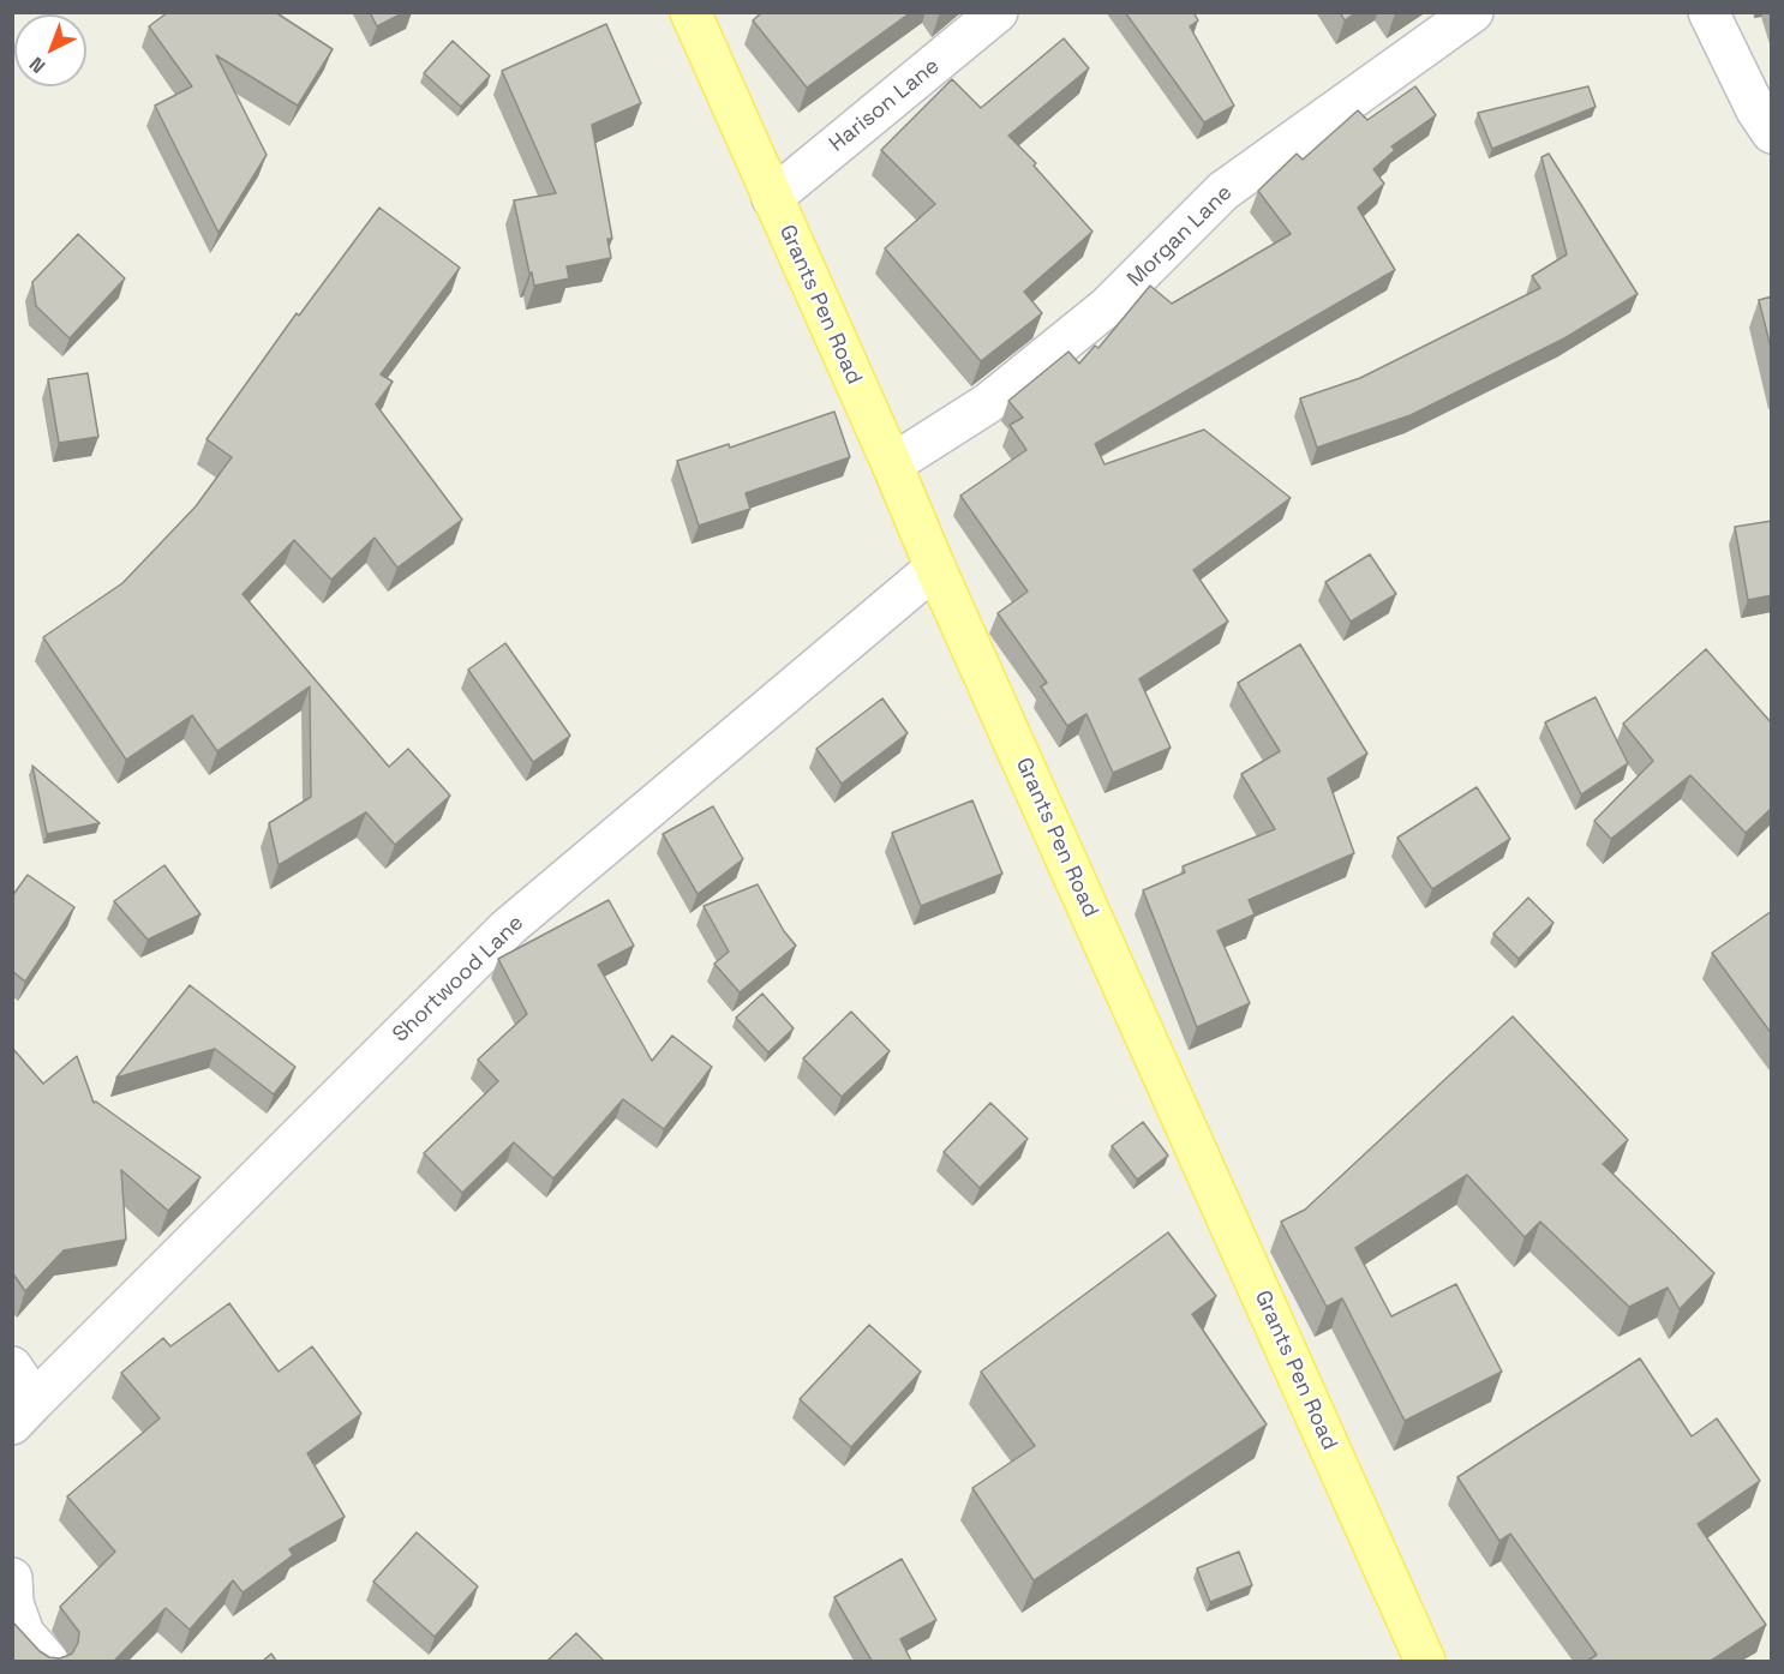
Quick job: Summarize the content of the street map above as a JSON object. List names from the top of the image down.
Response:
{
  "streets": {
    "main road": ["Grants Pen Road"],
    "street": ["Harison Lane", "Morgan Lane", "Shortwood Lane"]
  },
  "crossings": [
    ["Harison Lane", "Grants Pen Road"],
    ["Morgan Lane", "Grants Pen Road"],
    ["Grants Pen Road", "Shortwood Lane"]
  ],
  "north": "bottom left"
}
